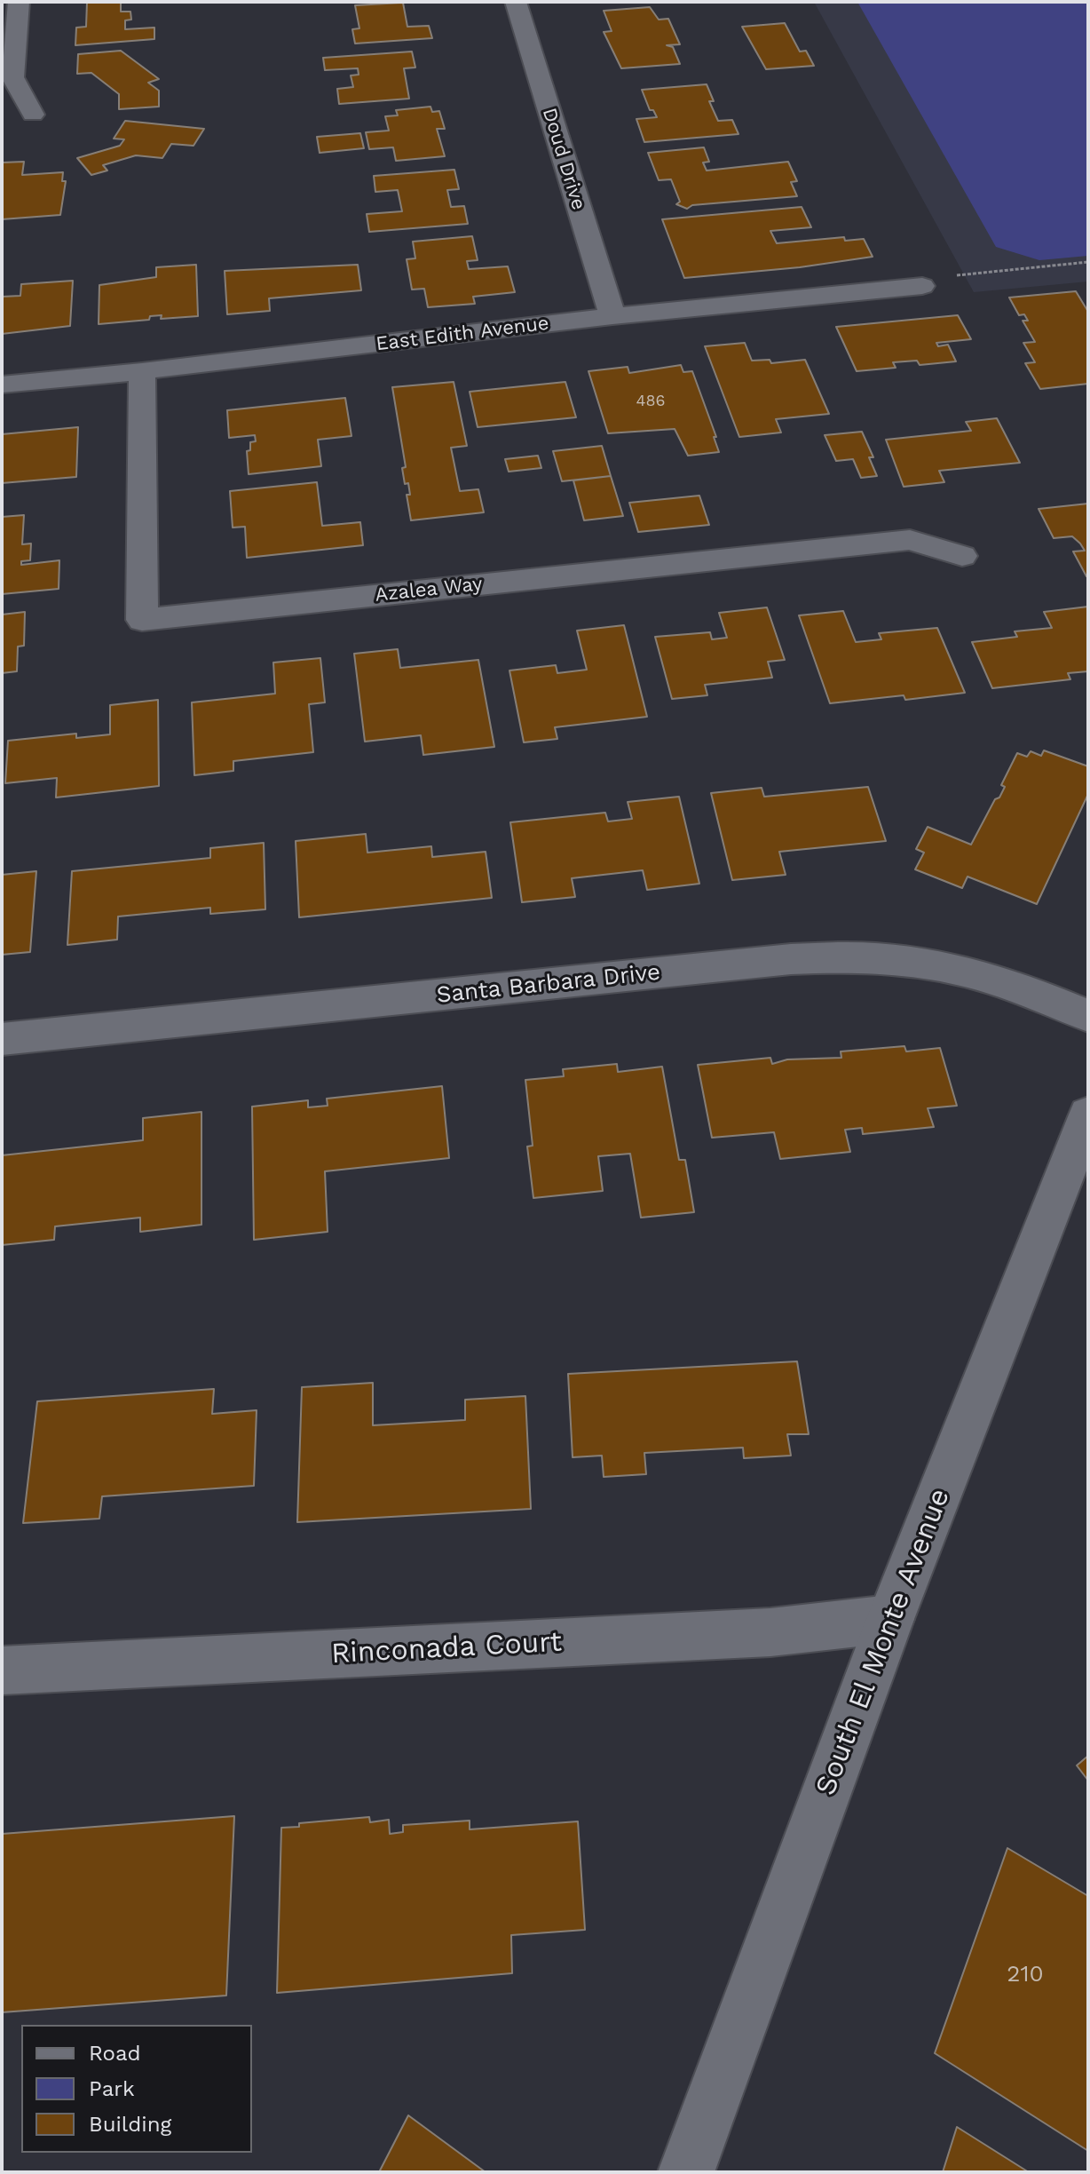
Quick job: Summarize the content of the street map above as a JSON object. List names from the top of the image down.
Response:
{
  "streets": {
    "street": [
      "Doud Drive",
      "East Edith Avenue",
      "Azalea Way",
      "Santa Barbara Drive",
      "South El Monte Avenue",
      "Rinconada Court"
    ]
  },
  "crossings": [
    ["Doud Drive", "East Edith Avenue"],
    ["East Edith Avenue", "Azalea Way"],
    ["South El Monte Avenue", "Rinconada Court"]
  ],
  "house_numbers": ["486", "210"],
  "legend": ["Road", "Park", "Building"]
}
